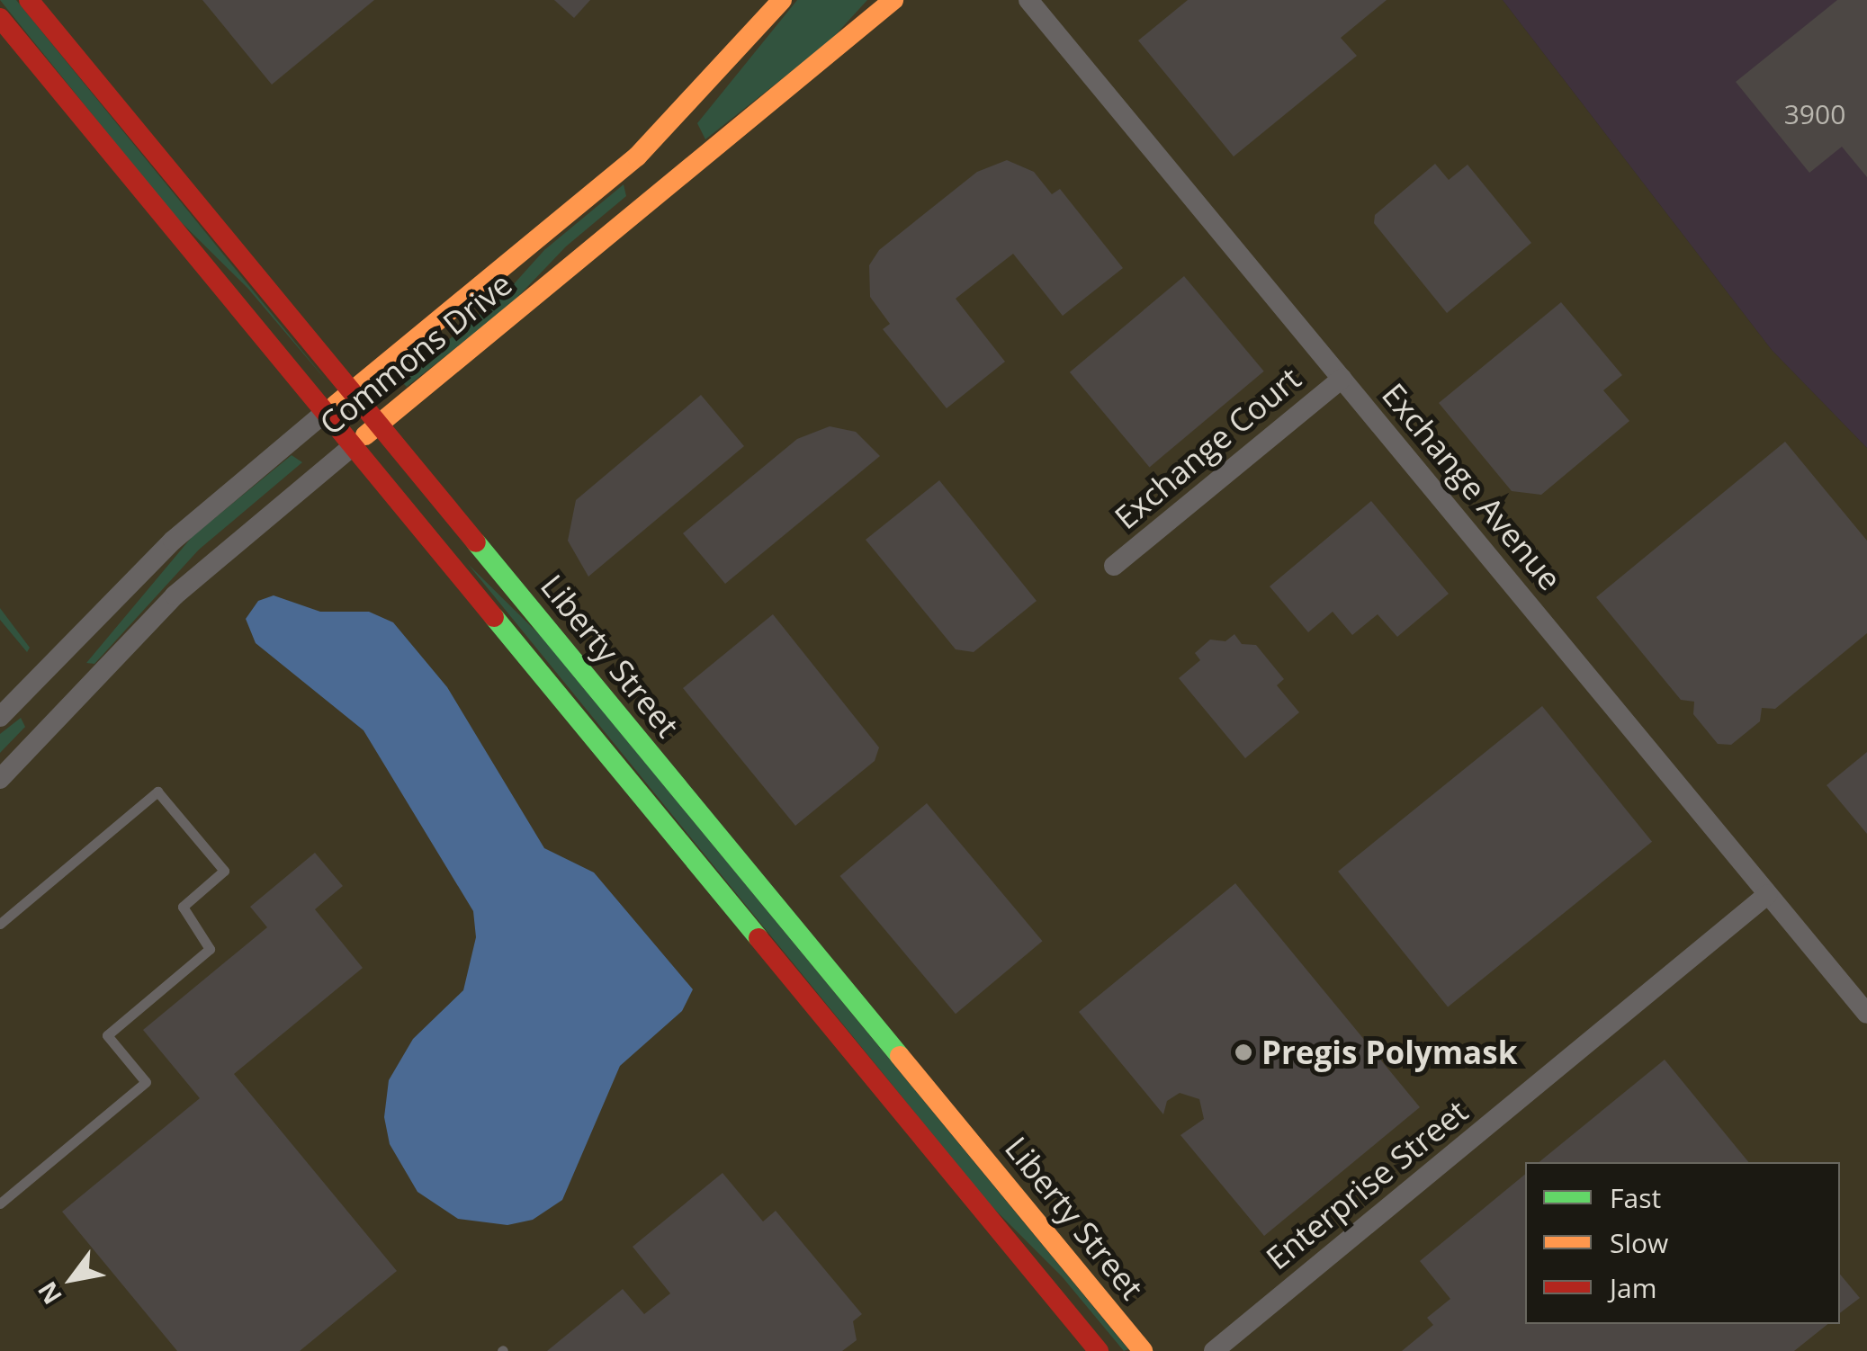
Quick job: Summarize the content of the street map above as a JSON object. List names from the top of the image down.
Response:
{
  "streets": {
    "street": [
      "Commons Drive",
      "Exchange Court",
      "Exchange Avenue",
      "Liberty Street",
      "Enterprise Street"
    ]
  },
  "crossings": [
    ["Commons Drive", "Liberty Street"],
    ["Exchange Court", "Exchange Avenue"],
    ["Exchange Avenue", "Enterprise Street"]
  ],
  "places": ["Pregis Polymask"],
  "house_numbers": ["3900"],
  "legend": ["Fast", "Slow", "Jam"],
  "north": "bottom left"
}
